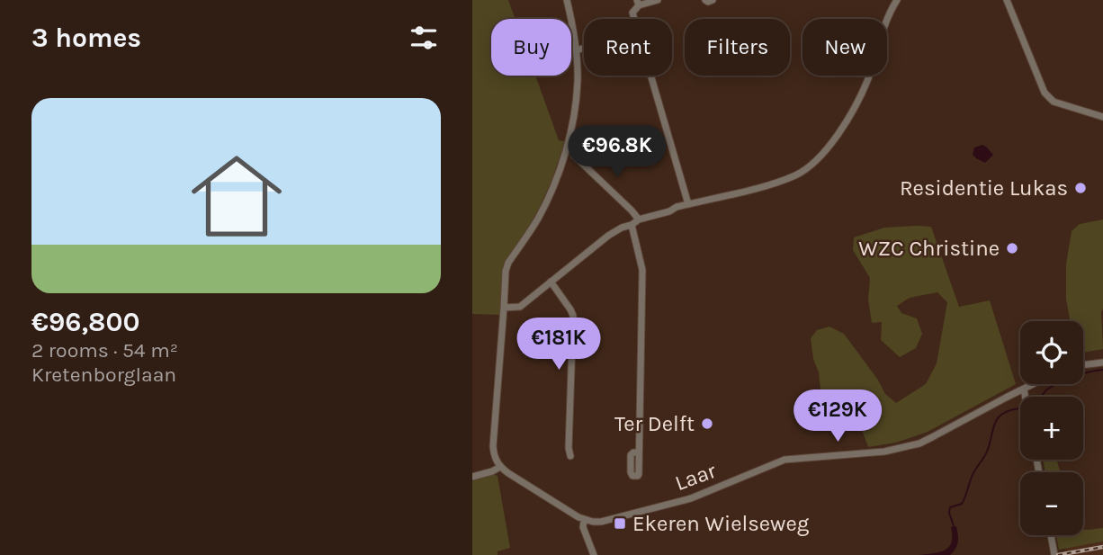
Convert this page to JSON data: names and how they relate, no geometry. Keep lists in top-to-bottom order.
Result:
{
  "streets": {
    "street": ["Laar"]
  },
  "places": {
    "other": ["Residentie Lukas", "WZC Christine", "Ter Delft"],
    "transit": ["Ekeren Wielseweg"]
  },
  "page": {
    "heading": "3 homes",
    "chip": [
      "Buy",
      "Rent",
      "Filters",
      "New"
    ],
    "list": [
      {
        "name": "€96,800",
        "note": "2 rooms · 54 m² · Kretenborglaan"
      }
    ],
    "price": ["€96.8K", "€181K", "€129K"],
    "map_buttons": ["+", "−"]
  }
}
